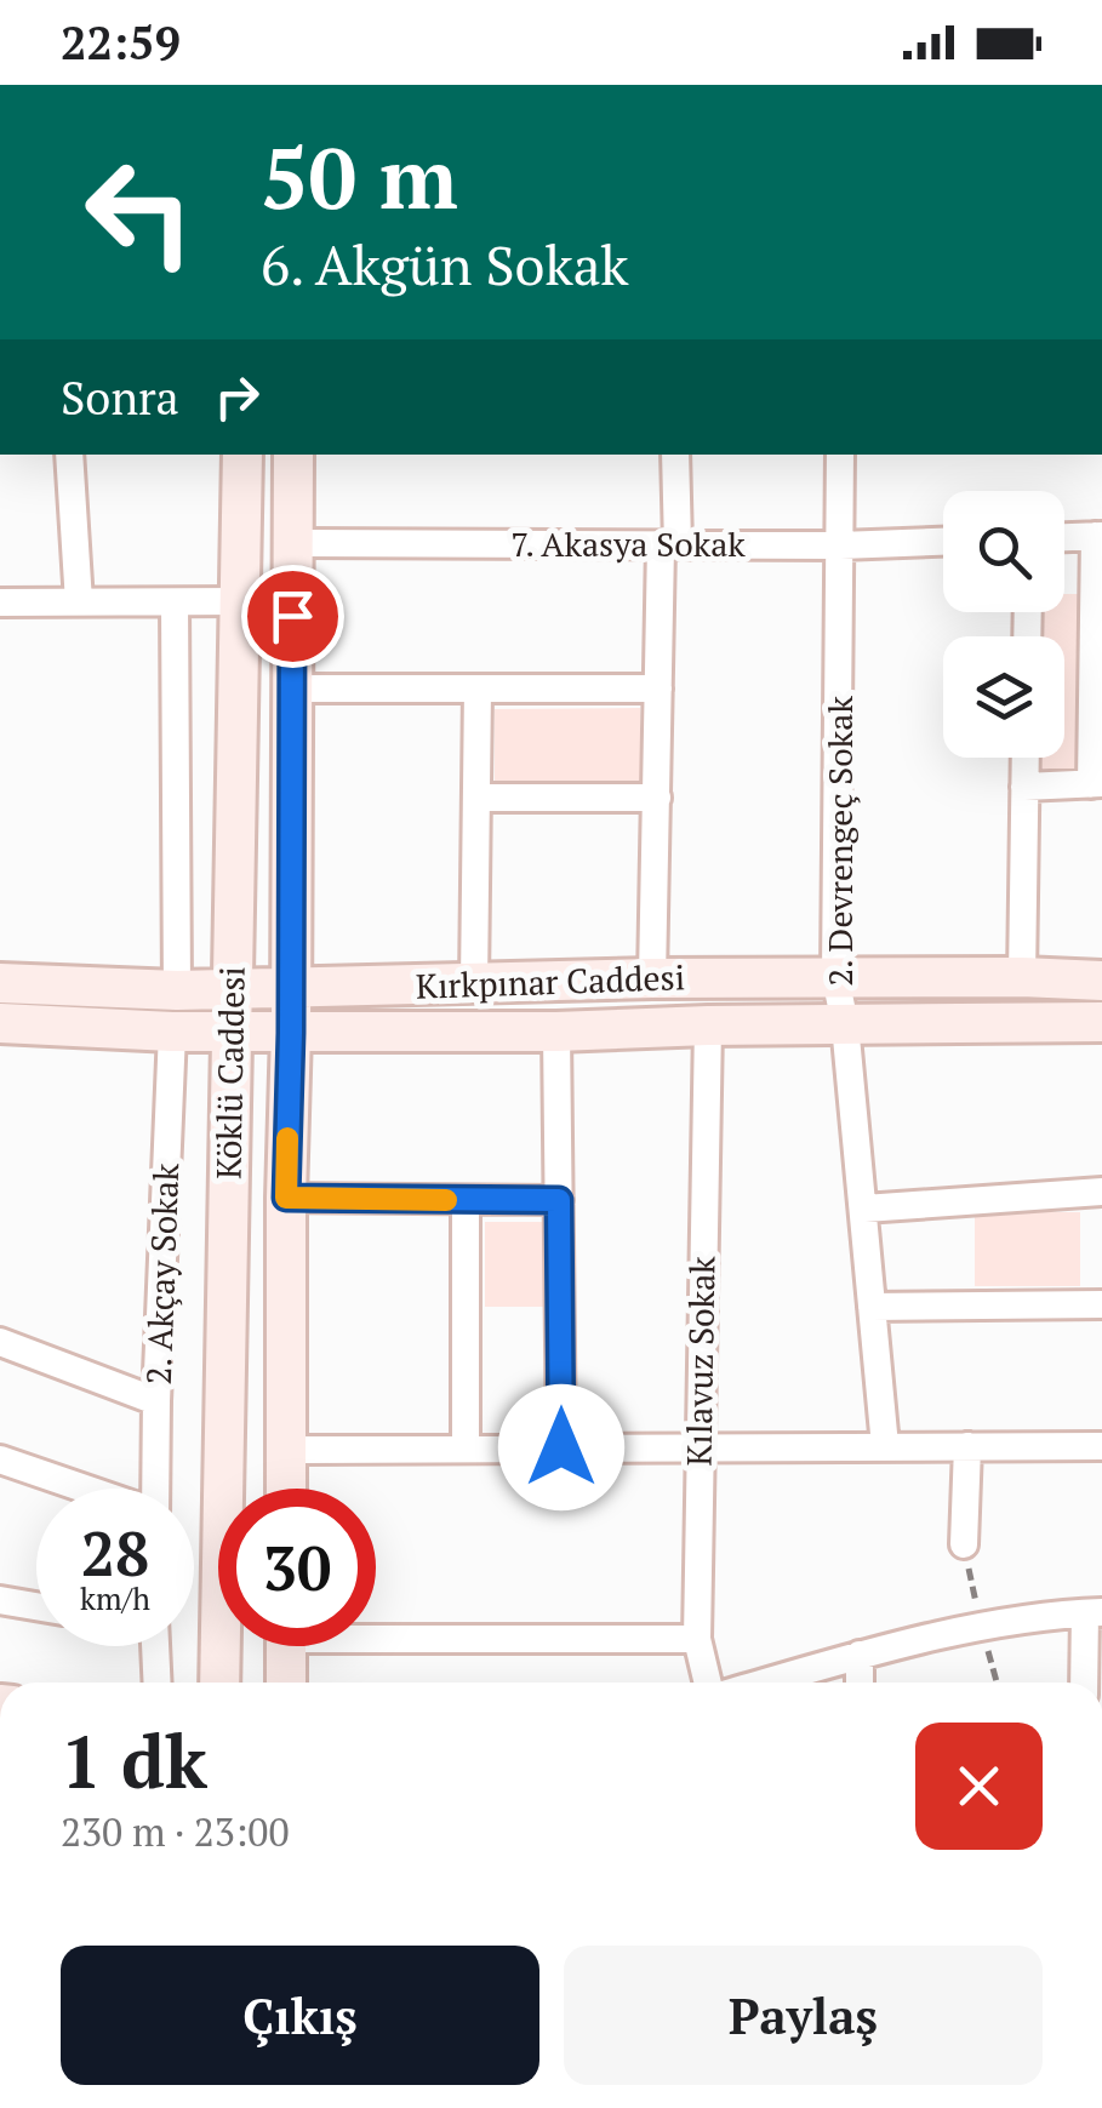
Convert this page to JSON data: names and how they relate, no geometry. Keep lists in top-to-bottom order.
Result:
{
  "streets": {
    "main road": ["Kırkpınar Caddesi", "Köklü Caddesi"],
    "street": [
      "7. Akasya Sokak",
      "2. Devrengeç Sokak",
      "2. Akçay Sokak",
      "Kılavuz Sokak"
    ]
  },
  "crossings": [
    ["7. Akasya Sokak", "2. Devrengeç Sokak"],
    ["7. Akasya Sokak", "Köklü Caddesi"],
    ["2. Devrengeç Sokak", "Kırkpınar Caddesi"],
    ["Kırkpınar Caddesi", "Köklü Caddesi"],
    ["Kırkpınar Caddesi", "2. Akçay Sokak"],
    ["Kırkpınar Caddesi", "Kılavuz Sokak"]
  ],
  "page": {
    "status": "22:59",
    "turn": ["50 m", "6. Akgün Sokak"],
    "then": "Sonra",
    "speed": "28 km/h",
    "limit": "30",
    "heading": ["1 dk", "230 m · 23:00"],
    "buttons": ["Çıkış", "Paylaş"]
  }
}
